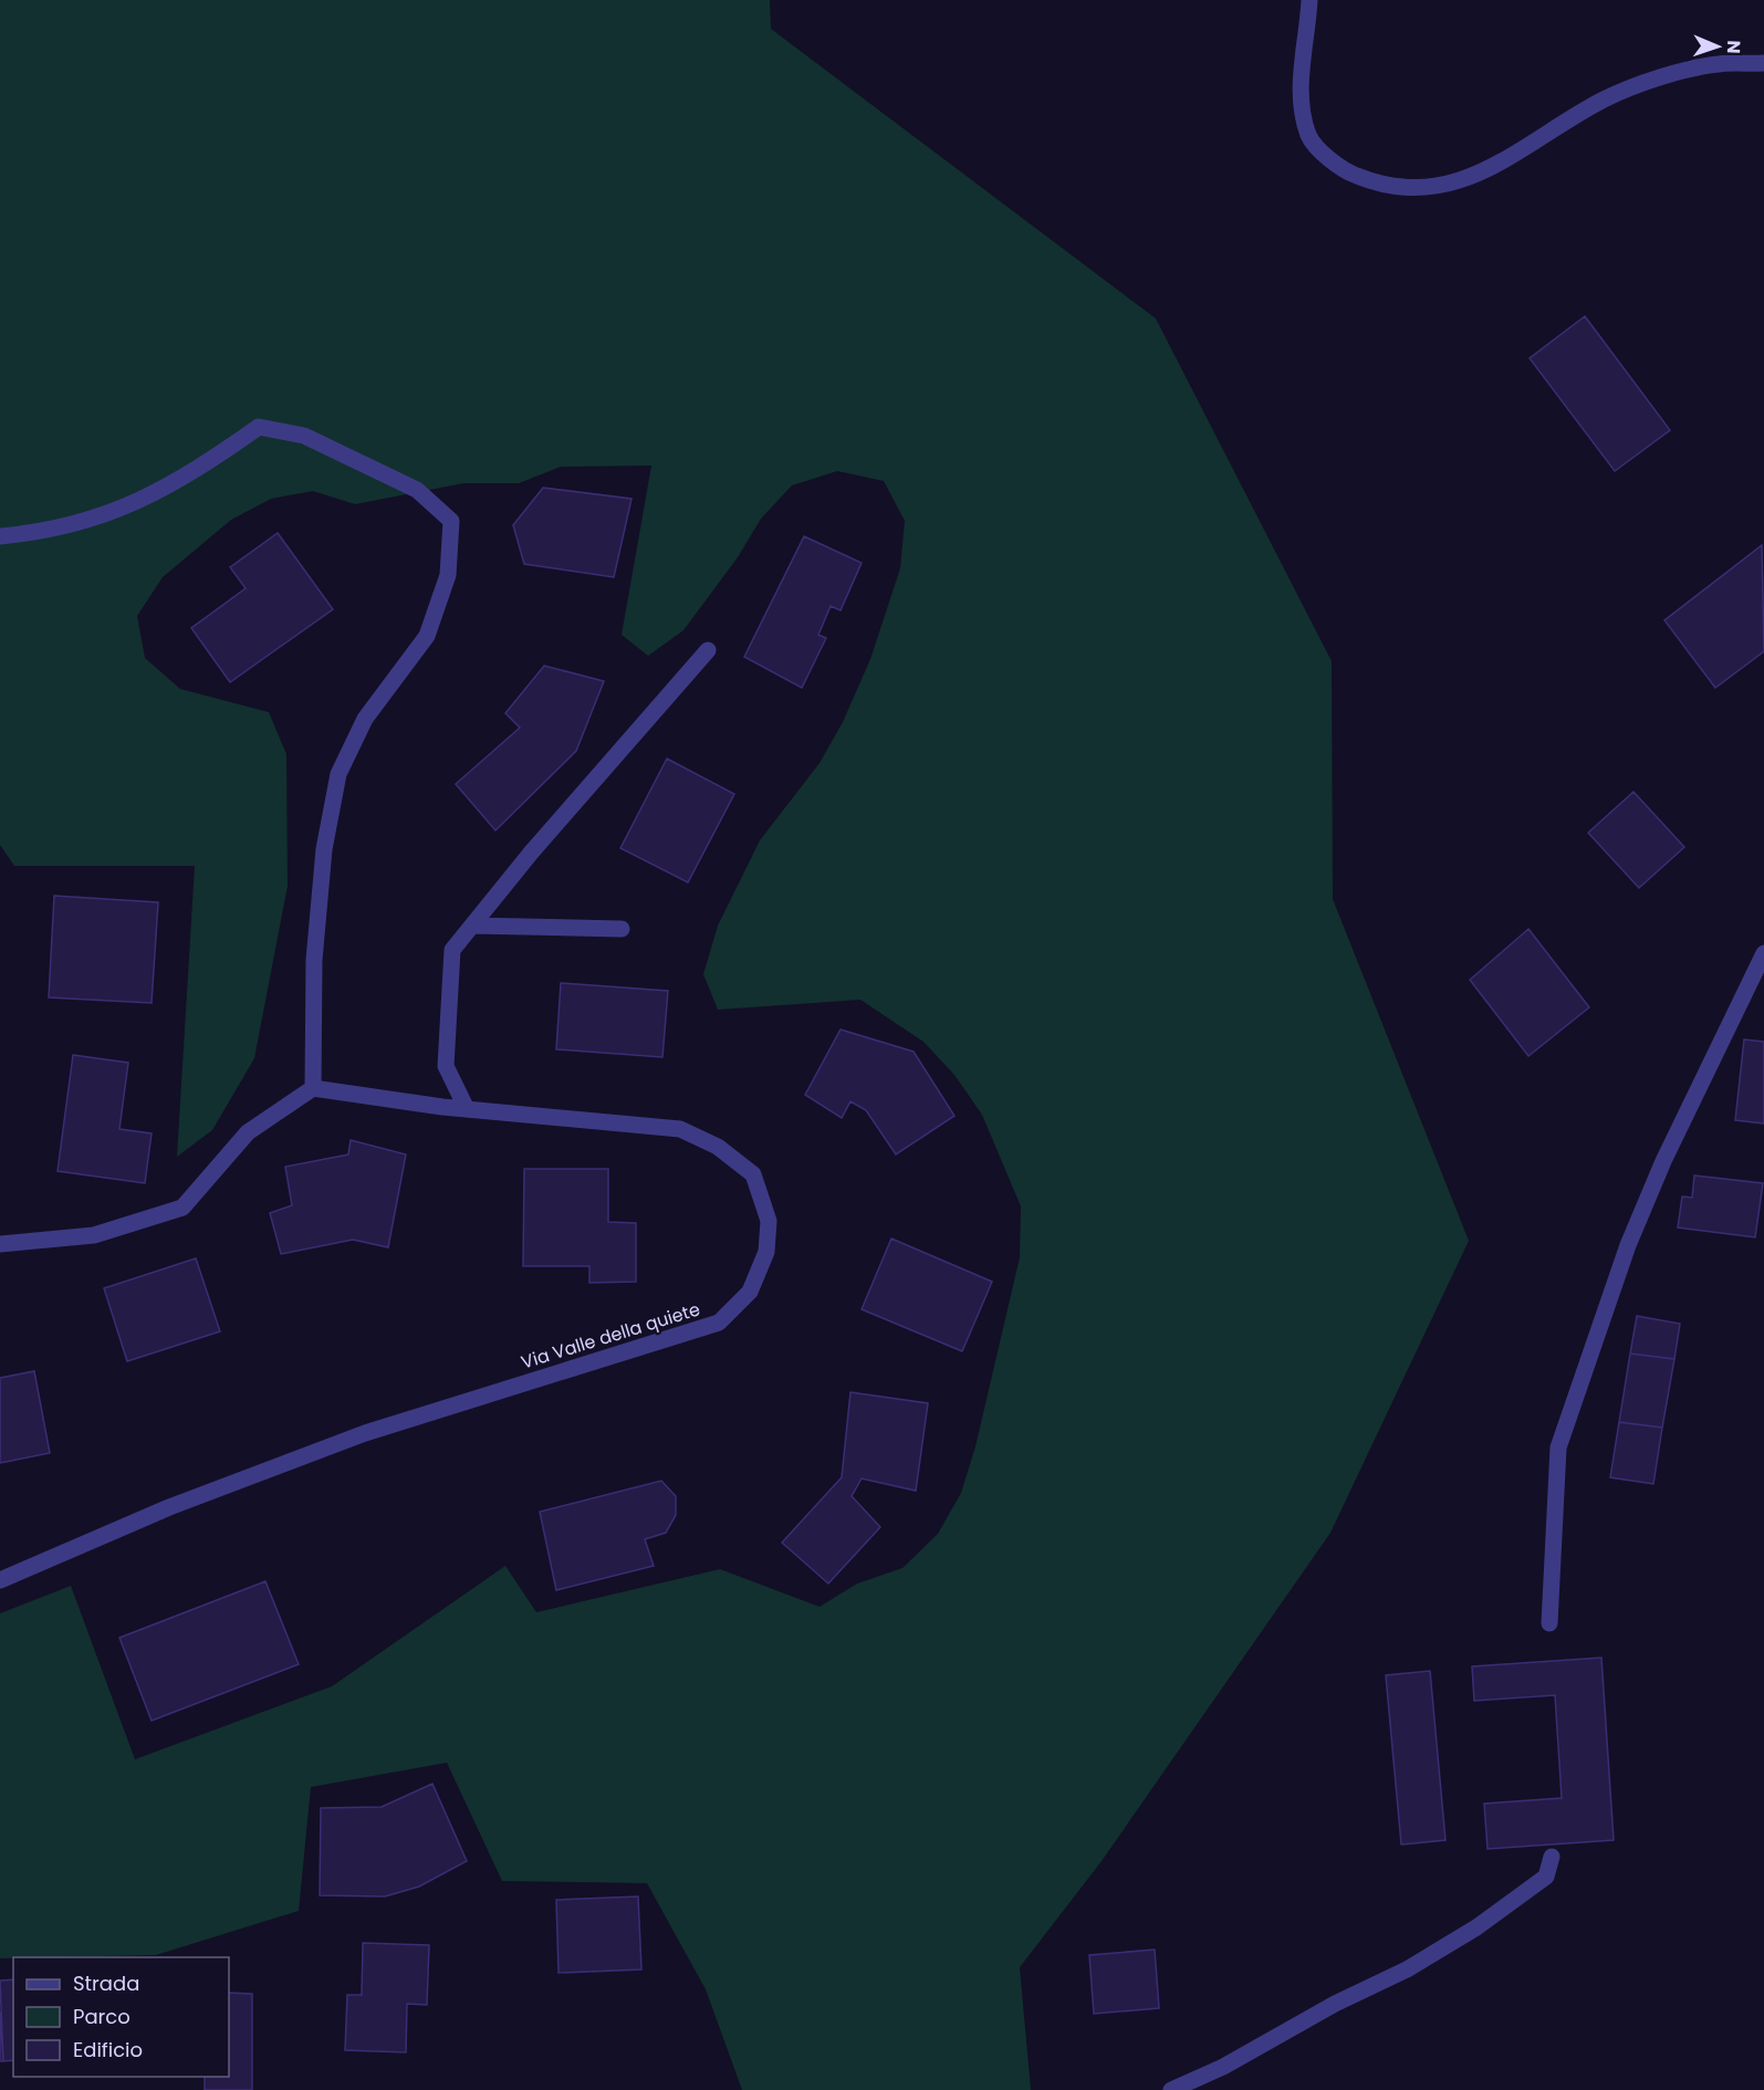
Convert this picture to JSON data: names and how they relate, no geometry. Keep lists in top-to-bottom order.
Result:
{
  "streets": {
    "street": ["Via Valle della quiete"]
  },
  "legend": ["Strada", "Parco", "Edificio"],
  "north": "right"
}
